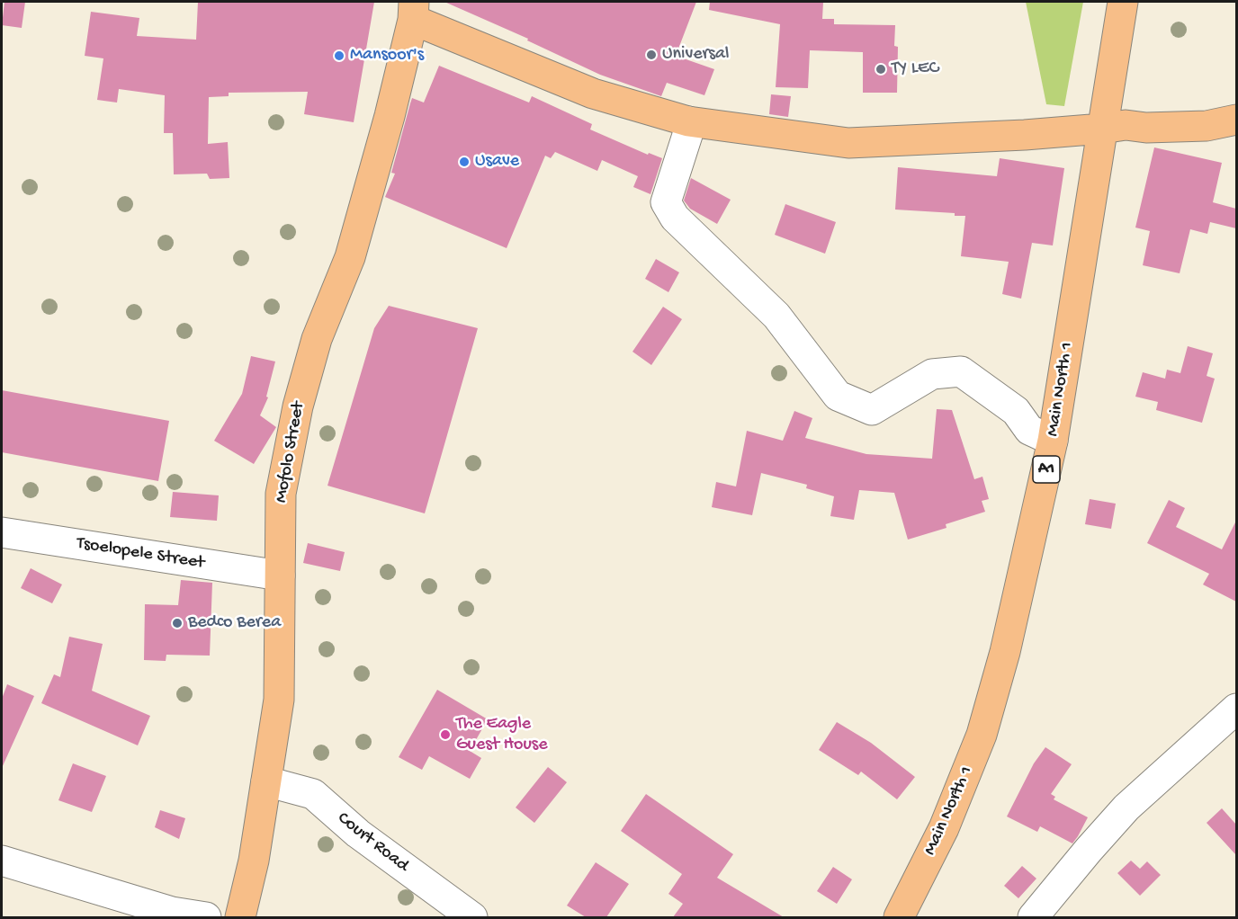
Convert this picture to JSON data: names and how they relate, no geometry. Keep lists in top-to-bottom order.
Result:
{
  "streets": {
    "main road": ["Main North 1", "Mofolo Street", "A1"],
    "street": ["Tsoelopele Street", "Court Road"]
  },
  "crossings": [
    ["Mofolo Street", "Tsoelopele Street"],
    ["Mofolo Street", "Court Road"]
  ],
  "places": [
    "Universal",
    "Mansoor's",
    "TY LEC",
    "Usave",
    "Bedco Berea",
    "The Eagle Guest House"
  ]
}
